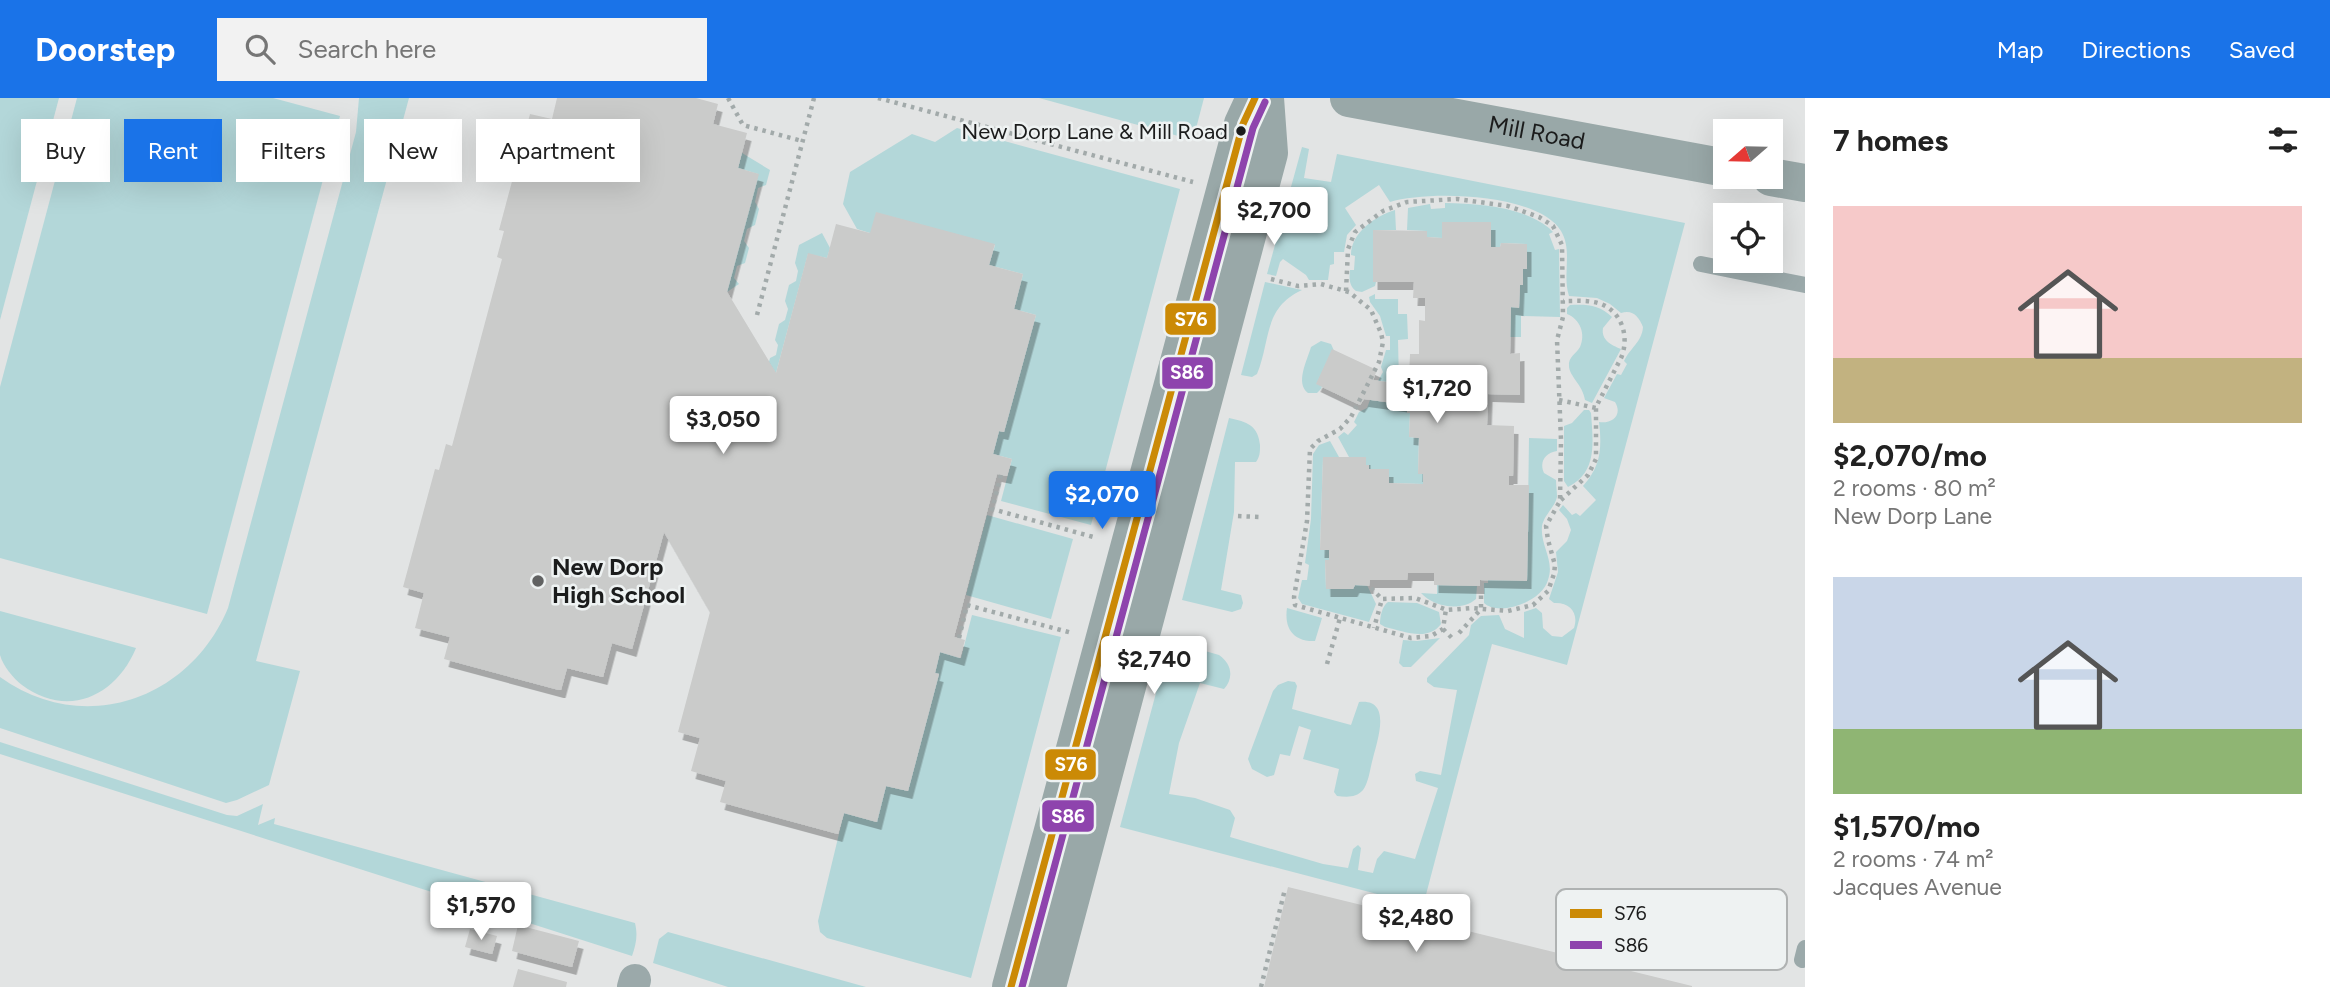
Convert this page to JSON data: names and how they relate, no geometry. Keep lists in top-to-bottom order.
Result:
{
  "streets": {
    "street": ["Mill Road"]
  },
  "places": ["New Dorp Lane & Mill Road", "New Dorp High School"],
  "lines": ["transit line S76", "transit line S86"],
  "legend": ["S76", "S86"],
  "north": "left",
  "page": {
    "header": "Doorstep",
    "search": "Search here",
    "nav": ["Map", "Directions", "Saved"],
    "heading": "7 homes",
    "chip": [
      "Buy",
      "Rent",
      "Filters",
      "New",
      "Apartment"
    ],
    "list": [
      {
        "name": "$2,070/mo",
        "note": "2 rooms · 80 m² · New Dorp Lane"
      },
      {
        "name": "$1,570/mo",
        "note": "2 rooms · 74 m² · Jacques Avenue"
      }
    ],
    "price": [
      "$2,700",
      "$1,720",
      "$3,050",
      "$2,070",
      "$2,740",
      "$1,570",
      "$2,480"
    ]
  }
}
